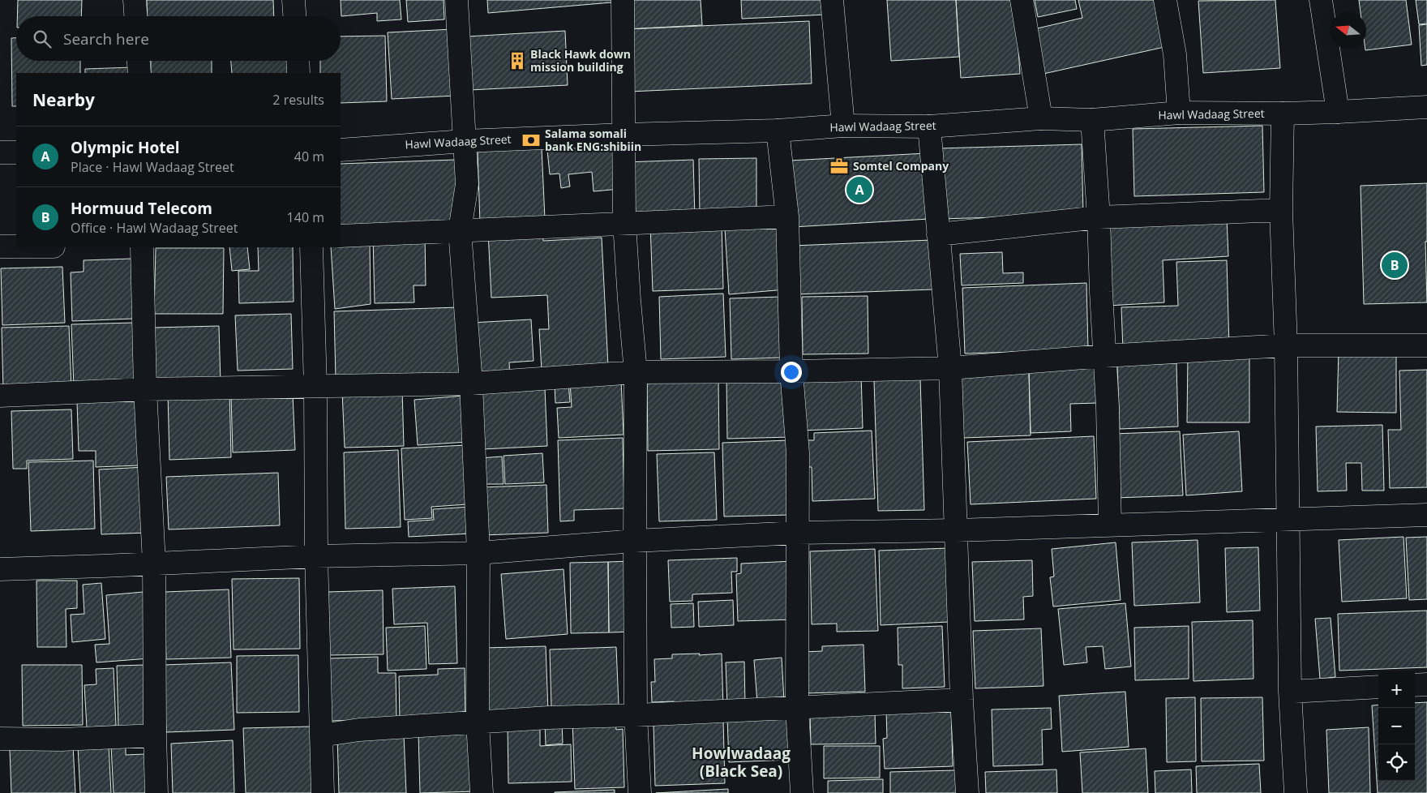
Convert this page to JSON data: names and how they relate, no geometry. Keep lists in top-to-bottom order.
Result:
{
  "streets": {
    "street": ["Hawl Wadaag Street"]
  },
  "districts": ["Howlwadaag (Black Sea)"],
  "places": {
    "building": ["Black Hawk down mission building"],
    "bank": ["Salama somali bank ENG:shibiin"],
    "office": ["Somtel Company"]
  },
  "north": "left",
  "page": {
    "search": "Search here",
    "heading": ["Nearby", "2 results"],
    "list": [
      {
        "mark": "A",
        "name": "Olympic Hotel",
        "note": "Place · Hawl Wadaag Street",
        "value": "40 m"
      },
      {
        "mark": "B",
        "name": "Hormuud Telecom",
        "note": "Office · Hawl Wadaag Street",
        "value": "140 m"
      }
    ],
    "pins": ["A", "B"],
    "map_buttons": ["+", "−"]
  }
}
